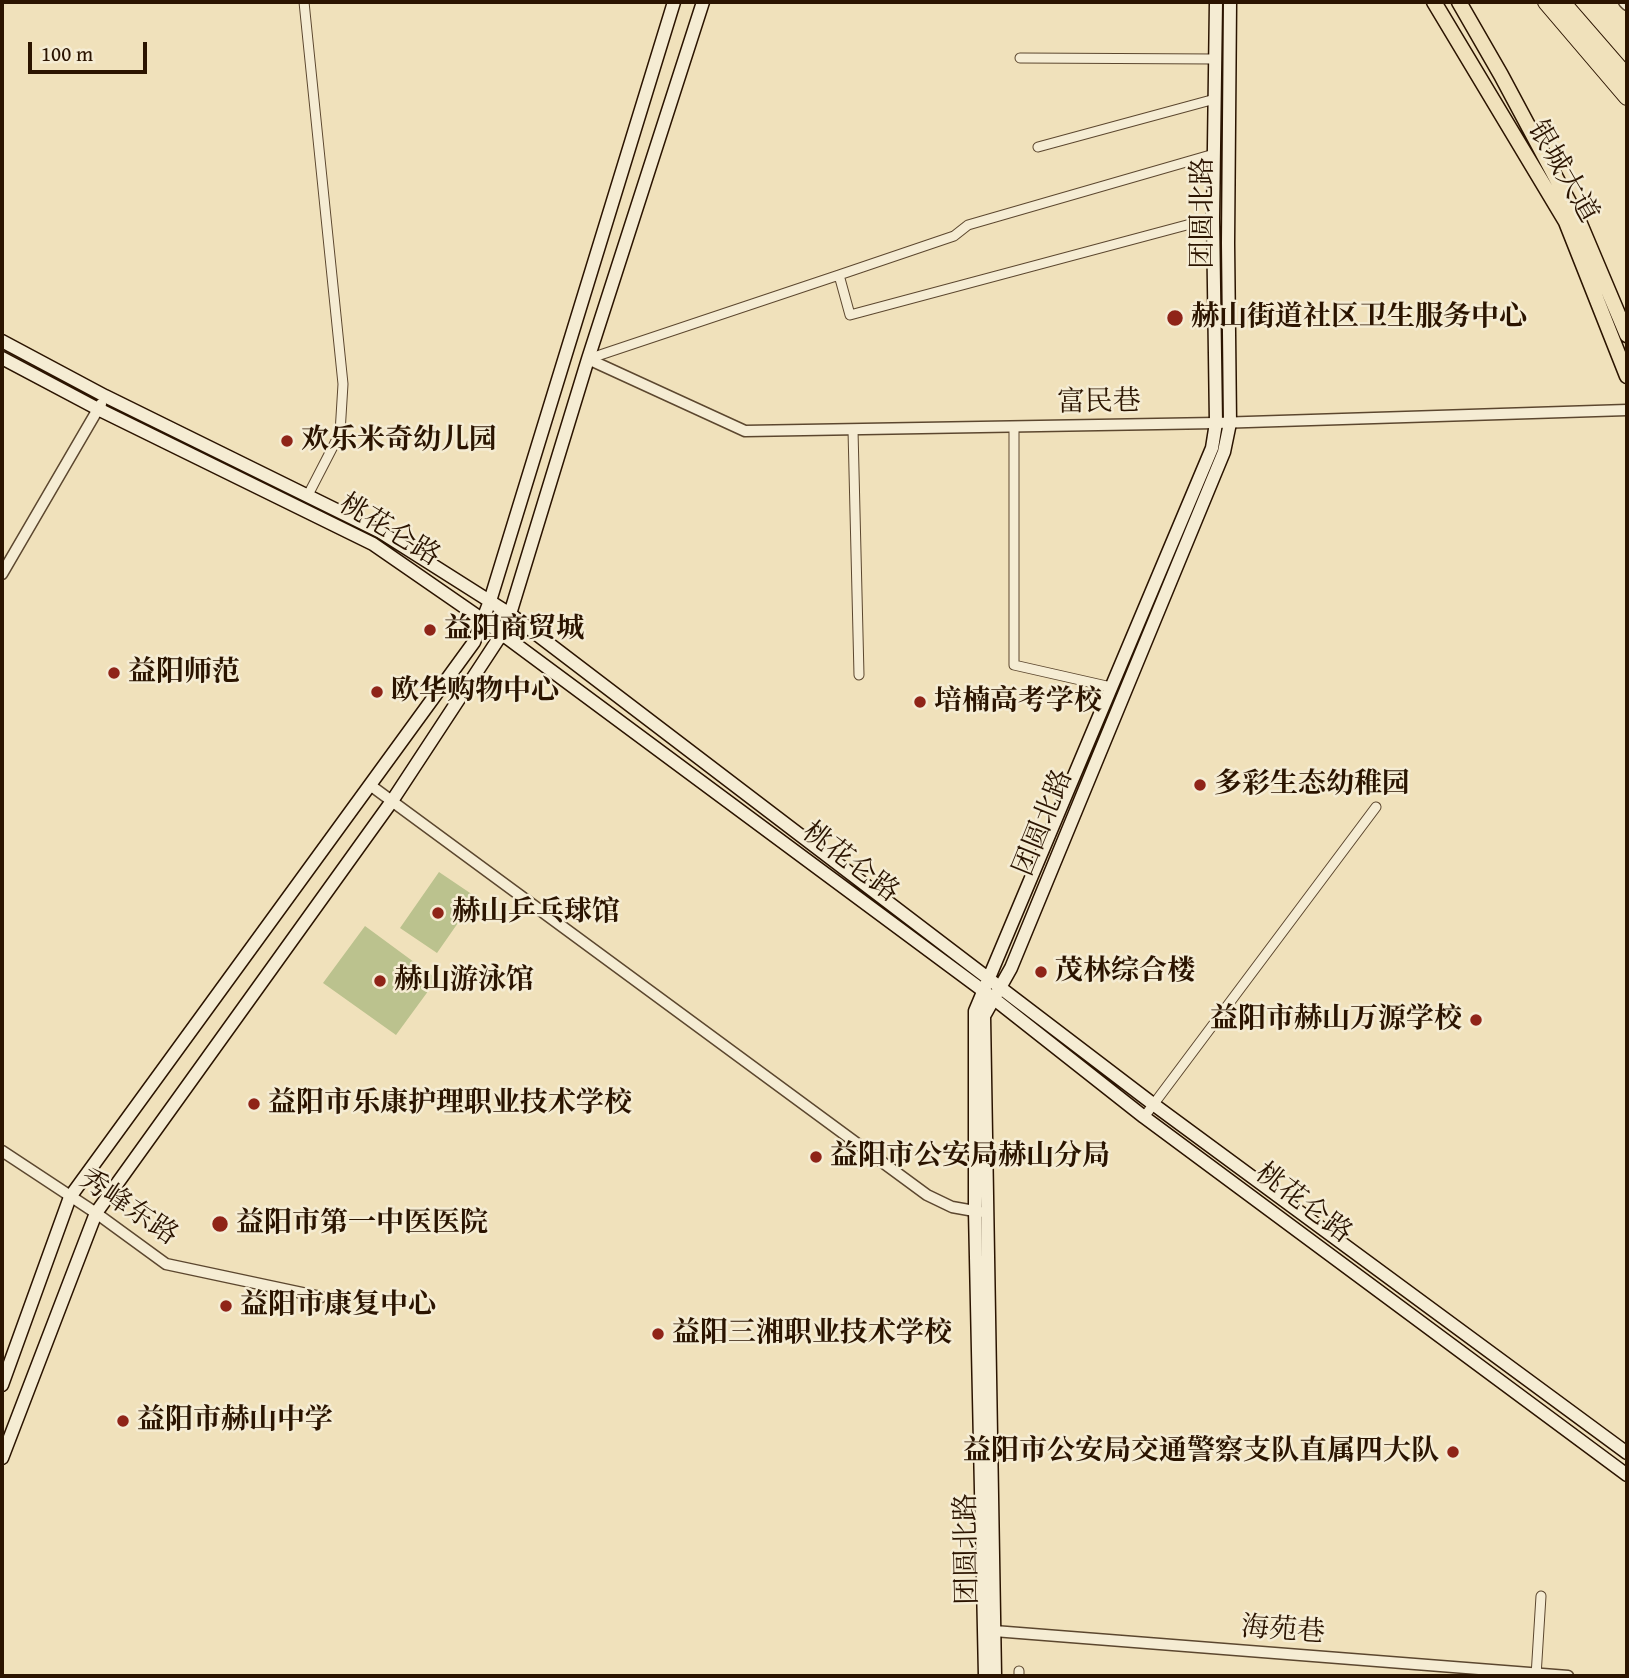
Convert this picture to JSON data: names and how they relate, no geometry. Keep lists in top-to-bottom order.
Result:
{
  "streets": {
    "main road": ["银城大道", "团圆北路", "桃花仑路"],
    "street": ["富民巷", "秀峰东路", "海苑巷"]
  },
  "crossings": [
    ["团圆北路", "富民巷"],
    ["团圆北路", "桃花仑路"],
    ["团圆北路", "海苑巷"]
  ],
  "places": [
    "赫山街道社区卫生服务中心",
    "欢乐米奇幼儿园",
    "益阳商贸城",
    "益阳师范",
    "欧华购物中心",
    "培楠高考学校",
    "多彩生态幼稚园",
    "赫山乒乓球馆",
    "茂林综合楼",
    "赫山游泳馆",
    "益阳市赫山万源学校",
    "益阳市乐康护理职业技术学校",
    "益阳市公安局赫山分局",
    "益阳市第一中医医院",
    "益阳市康复中心",
    "益阳三湘职业技术学校",
    "益阳市赫山中学",
    "益阳市公安局交通警察支队直属四大队"
  ],
  "scale_bar": "100 m"
}
